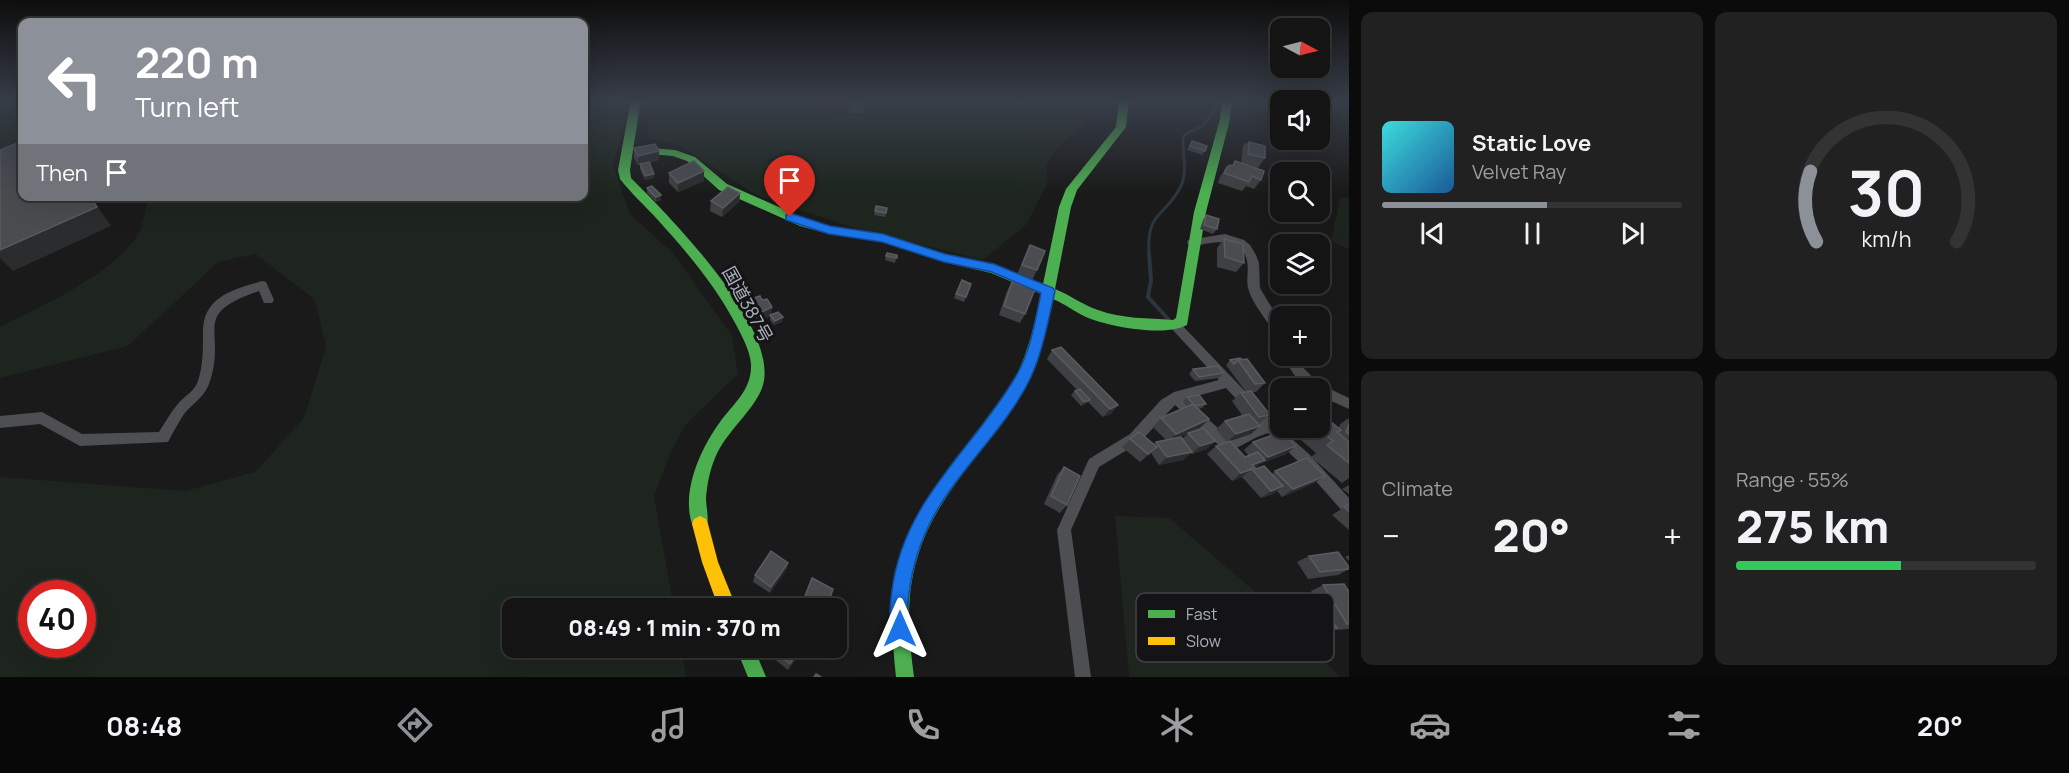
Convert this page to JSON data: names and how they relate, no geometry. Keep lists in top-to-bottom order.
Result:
{
  "streets": {
    "main road": ["国道387号"]
  },
  "legend": ["Fast", "Slow"],
  "north": "right",
  "page": {
    "map_buttons": ["+", "−"],
    "turn": ["220 m", "Turn left"],
    "song": ["Static Love", "Velvet Ray"],
    "then": "Then",
    "tile": [
      "Climate",
      ["Range · 55%", "275 km"]
    ],
    "heat": ["−", "20°", "+"],
    "limit": "40",
    "trip": "08:49 · 1 min · 370 m",
    "tabs": ["08:48", "20°"],
    "gauge": ["30", "km/h"]
  }
}
